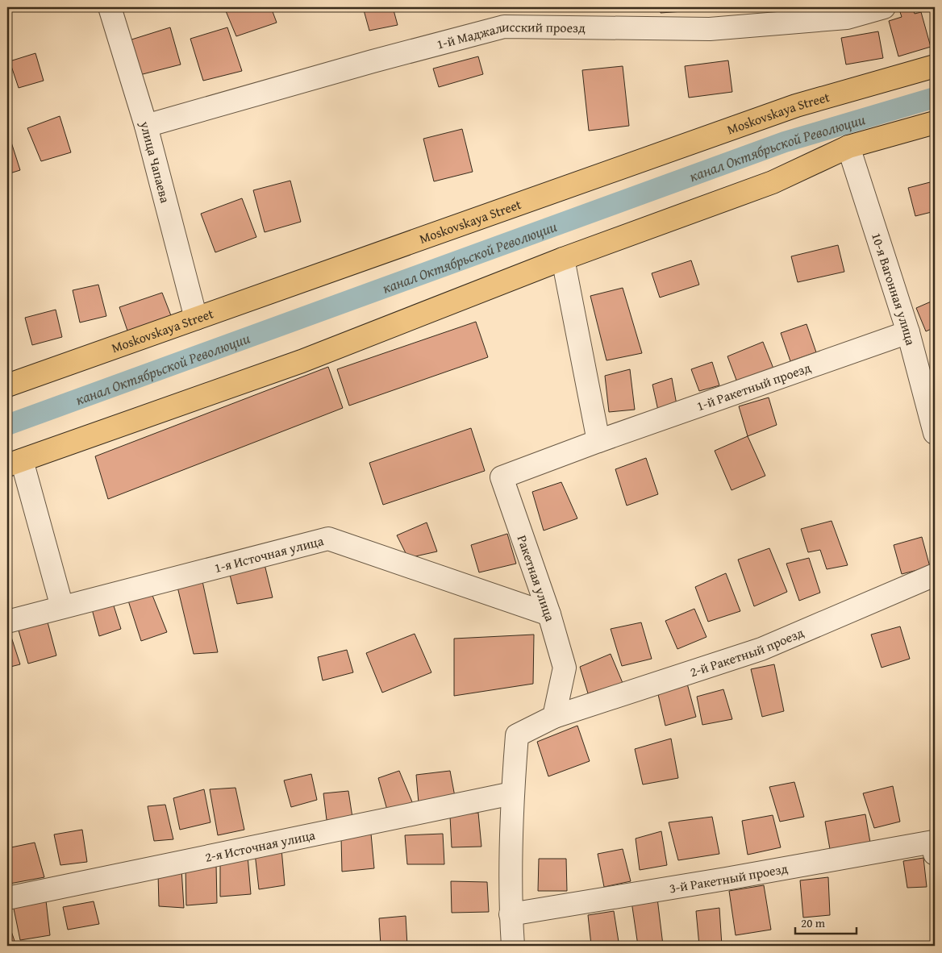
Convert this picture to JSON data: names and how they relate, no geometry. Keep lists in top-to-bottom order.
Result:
{
  "streets": {
    "main road": ["Moskovskaya Street"],
    "street": [
      "1-й Маджалисский проезд",
      "улица Чапаева",
      "10-я Вагонная улица",
      "1-й Ракетный проезд",
      "1-я Источная улица",
      "Ракетная улица",
      "2-й Ракетный проезд",
      "2-я Источная улица",
      "3-й Ракетный проезд"
    ]
  },
  "crossings": [
    ["1-й Маджалисский проезд", "улица Чапаева"],
    ["Moskovskaya Street", "улица Чапаева"],
    ["10-я Вагонная улица", "1-й Ракетный проезд"],
    ["1-й Ракетный проезд", "Ракетная улица"],
    ["1-я Источная улица", "Ракетная улица"],
    ["Ракетная улица", "2-й Ракетный проезд"]
  ],
  "water": ["канал Октябрьской Революции"],
  "scale_bar": "20 m"
}
